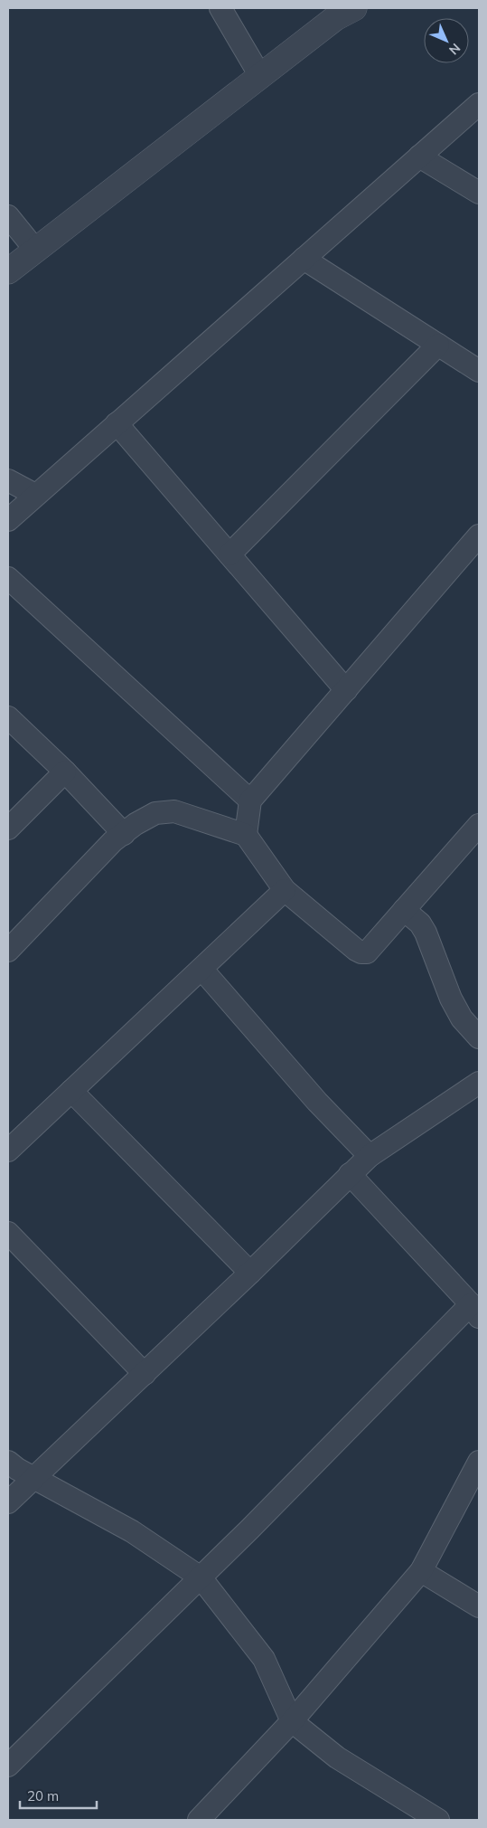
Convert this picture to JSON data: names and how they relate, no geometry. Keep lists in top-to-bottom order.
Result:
{
  "scale_bar": "20 m",
  "north": "bottom right"
}
